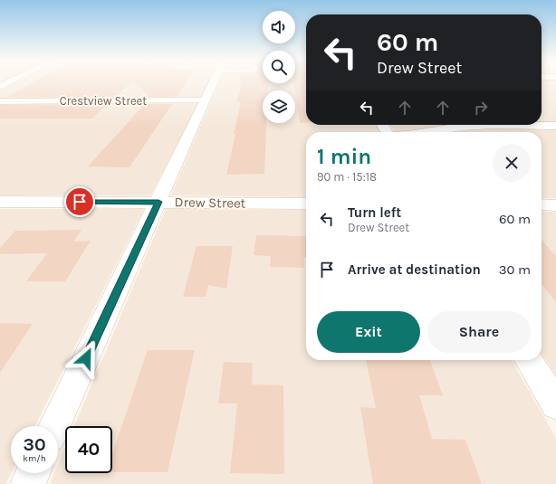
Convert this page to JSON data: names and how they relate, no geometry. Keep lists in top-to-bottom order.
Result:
{
  "streets": {
    "street": ["Crestview Street", "Drew Street"]
  },
  "page": {
    "turn": ["60 m", "Drew Street"],
    "heading": ["1 min", "90 m · 15:18"],
    "list": [
      {
        "name": "Turn left",
        "note": "Drew Street",
        "value": "60 m"
      },
      {
        "name": "Arrive at destination",
        "value": "30 m"
      }
    ],
    "buttons": ["Exit", "Share"],
    "speed": "30 km/h",
    "limit": "40"
  }
}
